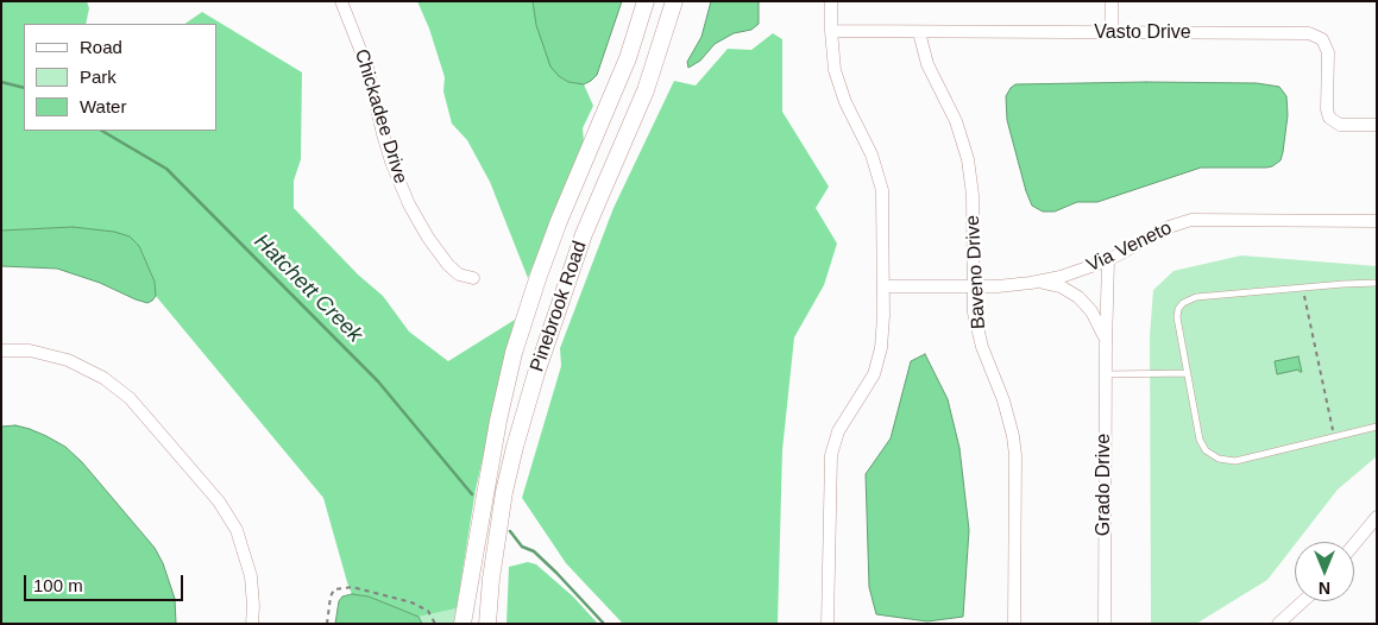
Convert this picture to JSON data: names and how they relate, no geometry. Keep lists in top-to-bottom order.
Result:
{
  "streets": {
    "street": [
      "Vasto Drive",
      "Chickadee Drive",
      "Via Veneto",
      "Baveno Drive",
      "Pinebrook Road",
      "Grado Drive"
    ]
  },
  "crossings": [
    ["Vasto Drive", "Baveno Drive"],
    ["Via Veneto", "Baveno Drive"],
    ["Via Veneto", "Grado Drive"]
  ],
  "water": ["Hatchett Creek"],
  "legend": ["Road", "Park", "Water"],
  "scale_bar": "100 m",
  "north": "bottom"
}
